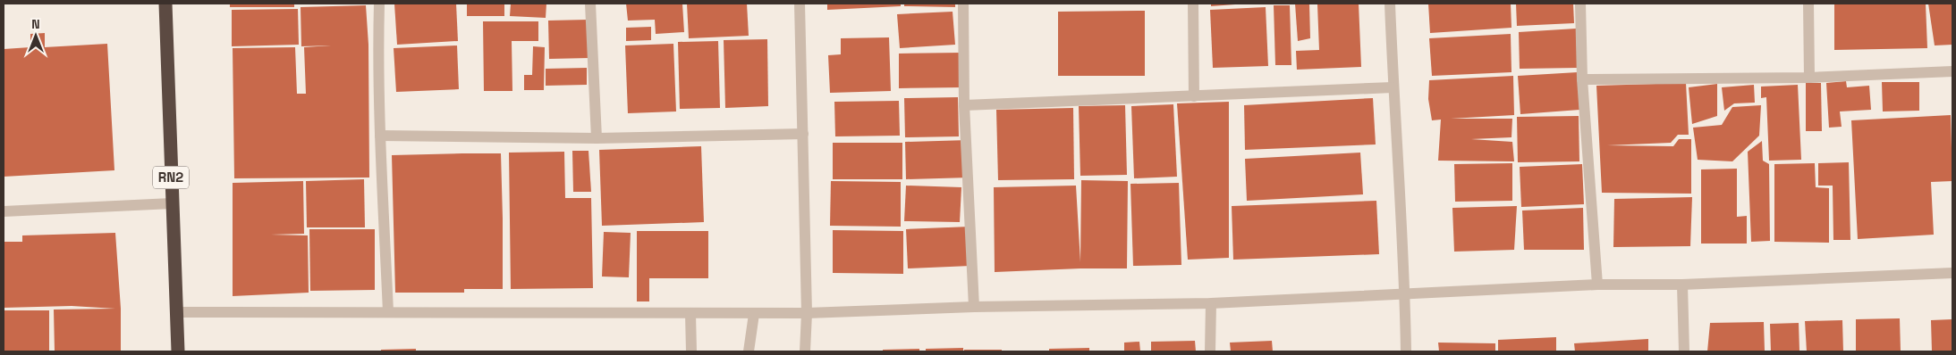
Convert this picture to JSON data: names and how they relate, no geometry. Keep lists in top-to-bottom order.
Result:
{
  "streets": {
    "highway": ["RN2"]
  },
  "north": "top"
}
